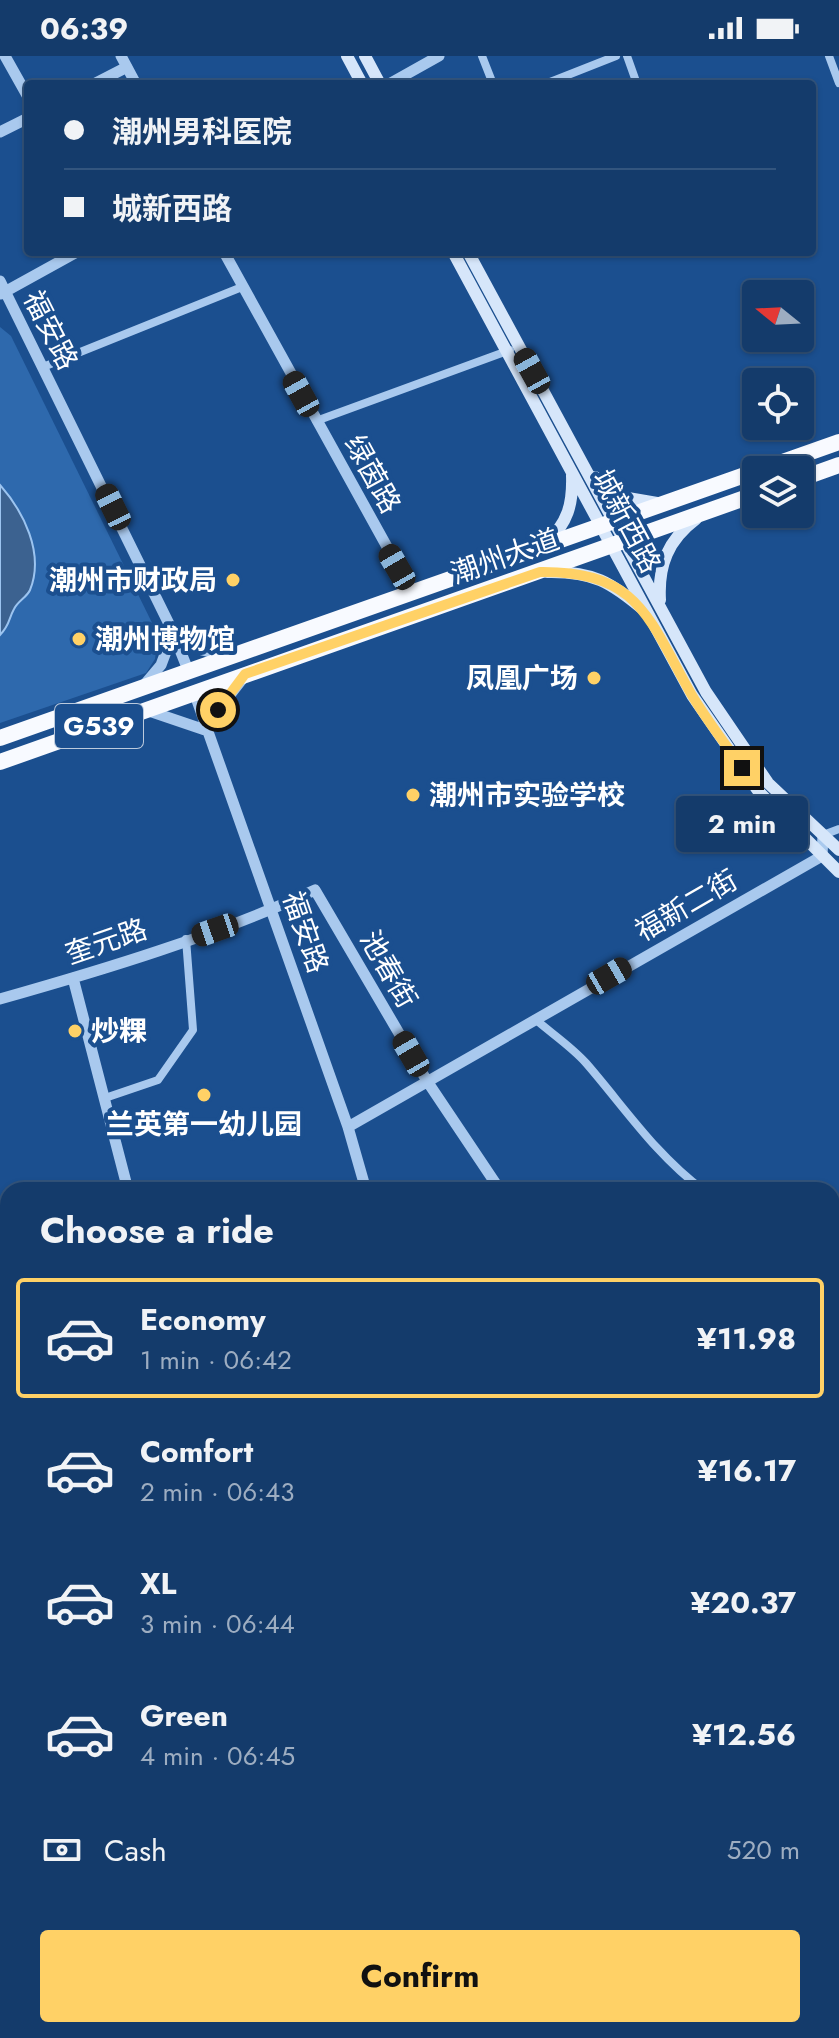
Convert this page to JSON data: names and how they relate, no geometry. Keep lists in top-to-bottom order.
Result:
{
  "streets": {
    "highway": ["潮州大道", "G539"],
    "main road": ["城新西路"],
    "street": [
      "福安路",
      "绿茵路",
      "福新二街",
      "奎元路",
      "池春街"
    ]
  },
  "crossings": [
    ["福安路", "潮州大道"],
    ["福安路", "福新二街"],
    ["福安路", "奎元路"],
    ["福安路", "池春街"],
    ["绿茵路", "潮州大道"],
    ["城新西路", "潮州大道"],
    ["城新西路", "福新二街"],
    ["福新二街", "池春街"],
    ["奎元路", "池春街"]
  ],
  "places": [
    "潮州市财政局",
    "潮州博物馆",
    "凤凰广场",
    "潮州市实验学校",
    "炒粿",
    "兰英第一幼儿园"
  ],
  "north": "left",
  "page": {
    "status": "06:39",
    "banner": ["潮州男科医院", "城新西路"],
    "bubble": "2 min",
    "heading": "Choose a ride",
    "list": [
      {
        "name": "Economy",
        "note": "1 min · 06:42",
        "value": "¥11.98"
      },
      {
        "name": "Comfort",
        "note": "2 min · 06:43",
        "value": "¥16.17"
      },
      {
        "name": "XL",
        "note": "3 min · 06:44",
        "value": "¥20.37"
      },
      {
        "name": "Green",
        "note": "4 min · 06:45",
        "value": "¥12.56"
      }
    ],
    "pay": ["Cash", "520 m"],
    "buttons": "Confirm"
  }
}
